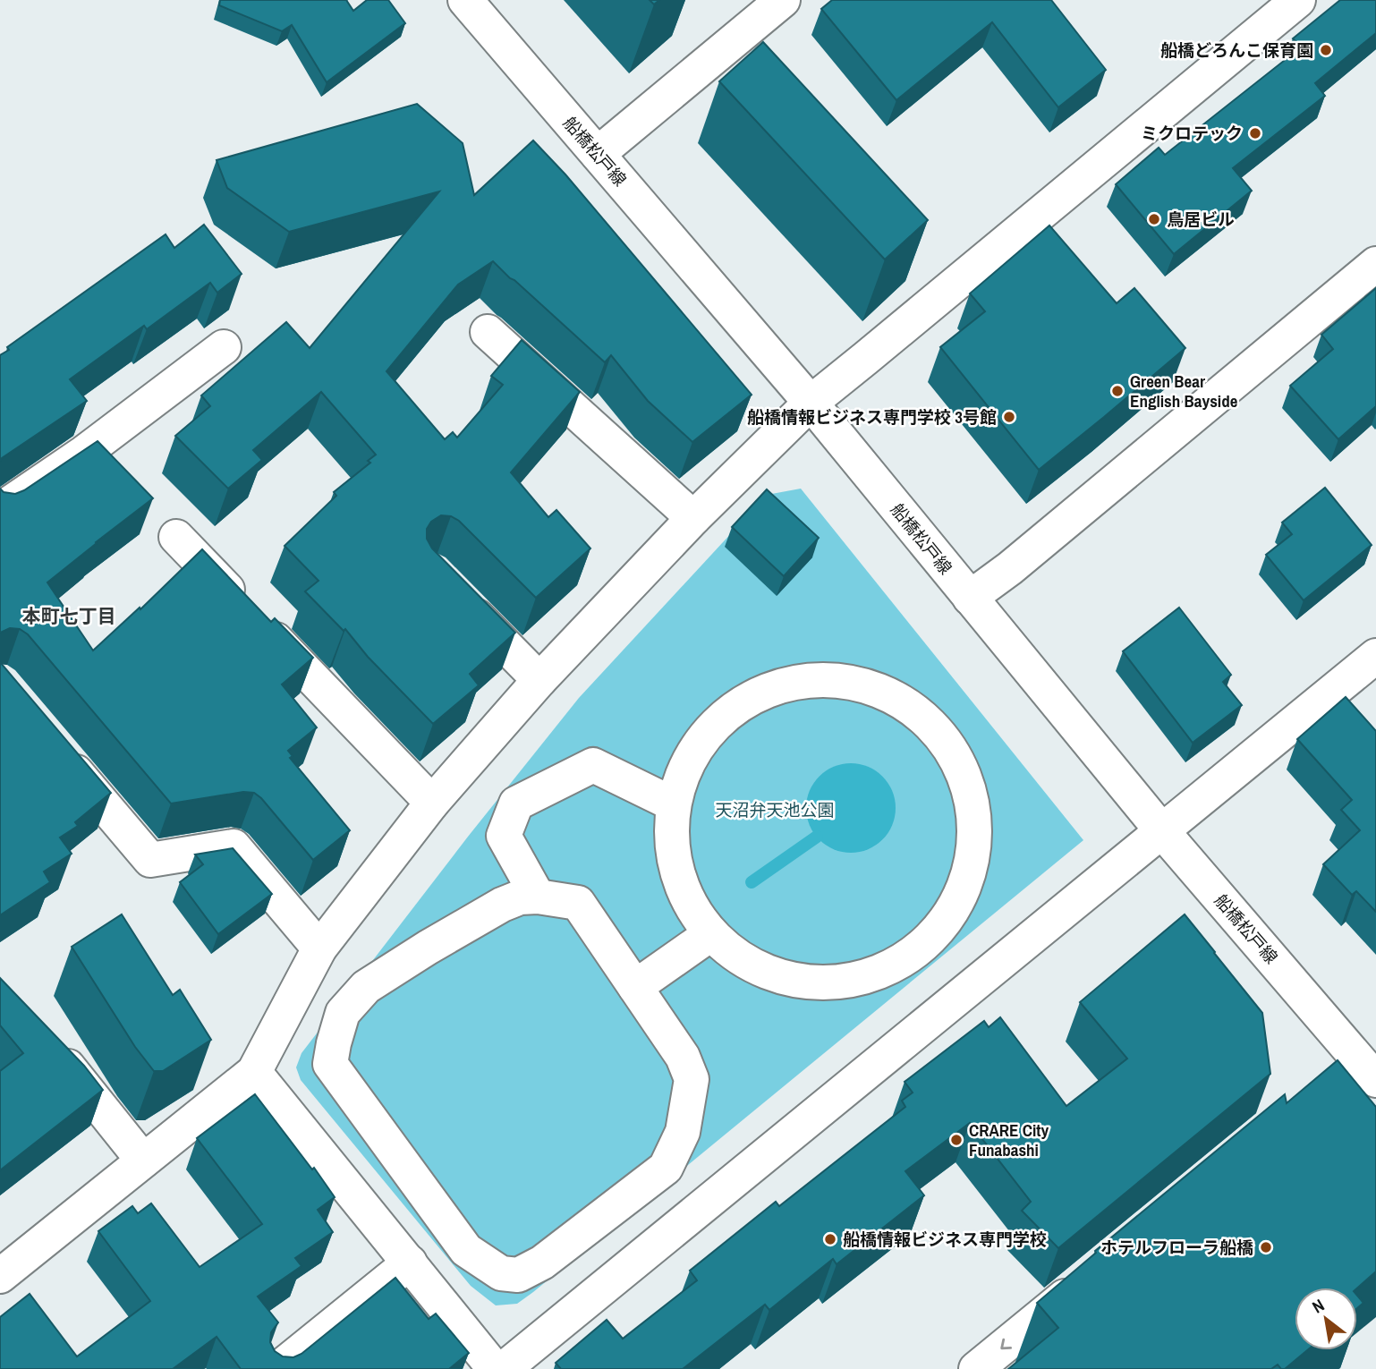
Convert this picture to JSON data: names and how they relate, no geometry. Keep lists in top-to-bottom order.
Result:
{
  "streets": {
    "street": ["船橋松戸線"]
  },
  "districts": ["本町七丁目"],
  "parks": ["天沼弁天池公園"],
  "places": [
    "船橋どろんこ保育園",
    "ミクロテック",
    "鳥居ビル",
    "Green Bear English Bayside",
    "船橋情報ビジネス専門学校 3号館",
    "CRARE City Funabashi",
    "船橋情報ビジネス専門学校",
    "ホテルフローラ船橋"
  ],
  "north": "top left"
}
